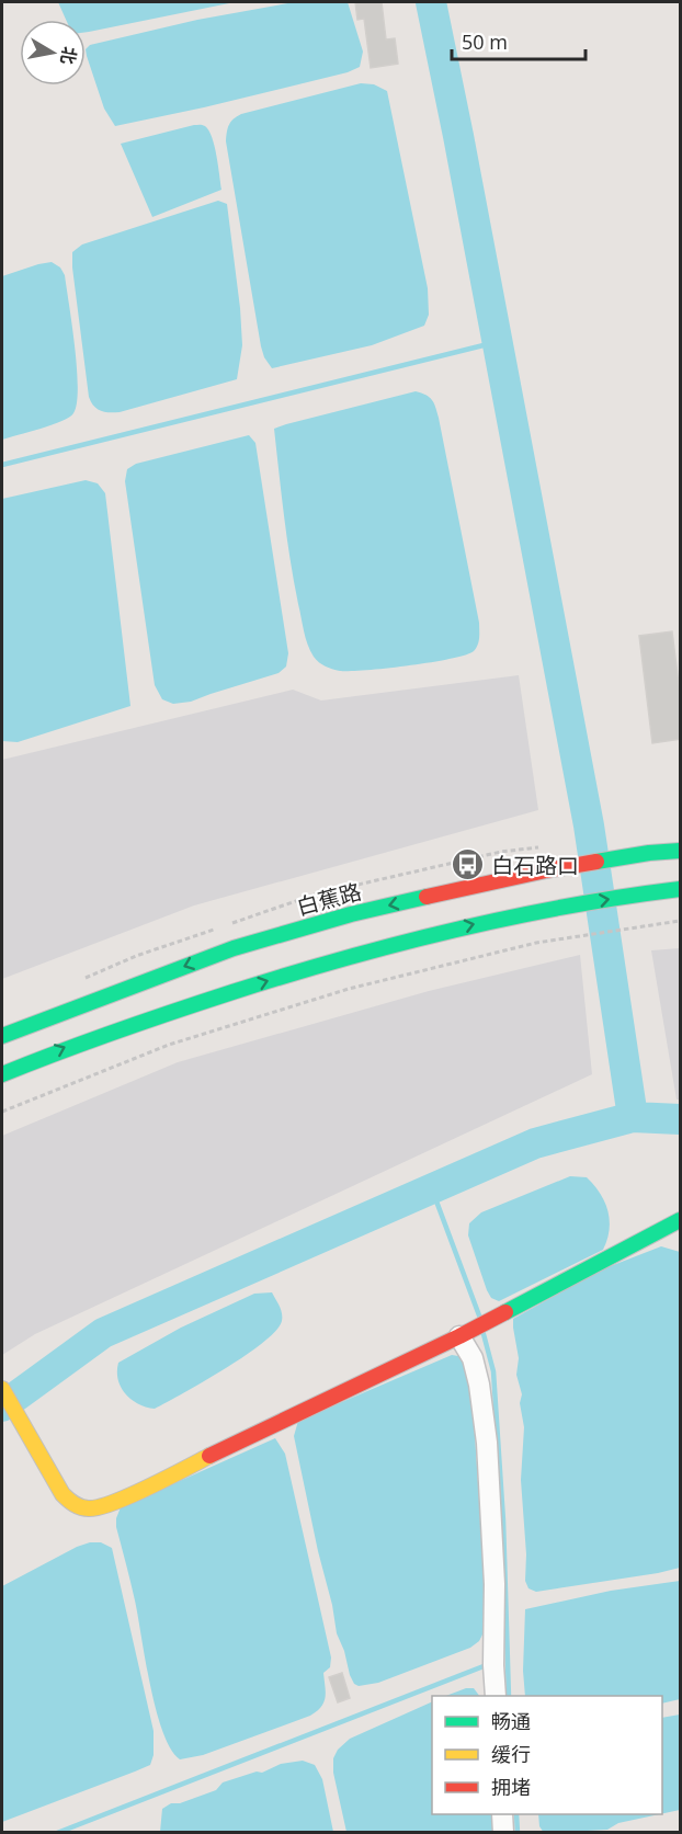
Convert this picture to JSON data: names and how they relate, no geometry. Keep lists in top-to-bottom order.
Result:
{
  "streets": {
    "main road": ["白蕉路"]
  },
  "places": {
    "bus stop": ["白石路口"]
  },
  "legend": ["畅通", "缓行", "拥堵"],
  "scale_bar": "50 m",
  "north": "right"
}
